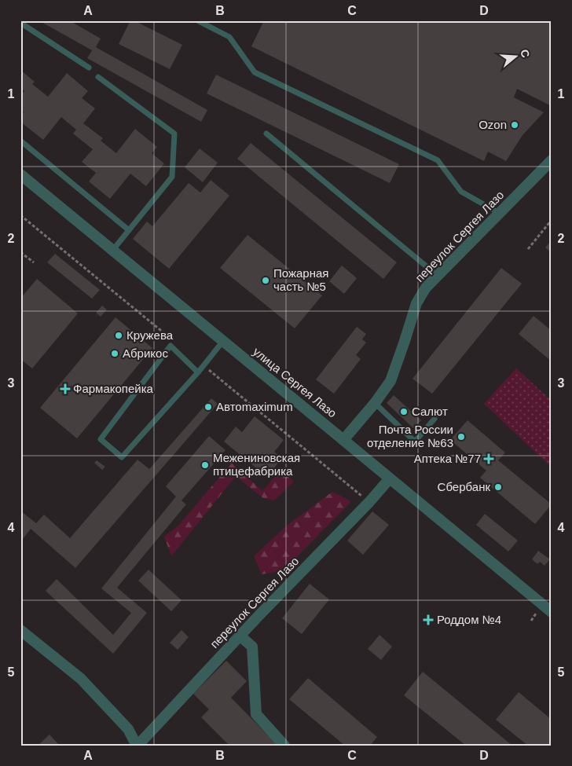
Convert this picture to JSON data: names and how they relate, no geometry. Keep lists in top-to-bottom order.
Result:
{
  "streets": {
    "street": ["переулок Сергея Лазо", "улица Сергея Лазо"]
  },
  "crossings": [
    ["переулок Сергея Лазо", "улица Сергея Лазо"]
  ],
  "places": {
    "other": [
      "Ozon",
      "Пожарная часть №5",
      "Кружева",
      "Абрикос",
      "Автоmaximum",
      "Салют",
      "Почта России отделение №63",
      "Межениновская птицефабрика",
      "Сбербанк"
    ],
    "health": ["Фармакопейка", "Аптека №77", "Роддом №4"]
  },
  "north": "right",
  "grid": {
    "columns": [
      "A",
      "B",
      "C",
      "D"
    ],
    "rows": [
      "1",
      "2",
      "3",
      "4",
      "5"
    ]
  }
}
